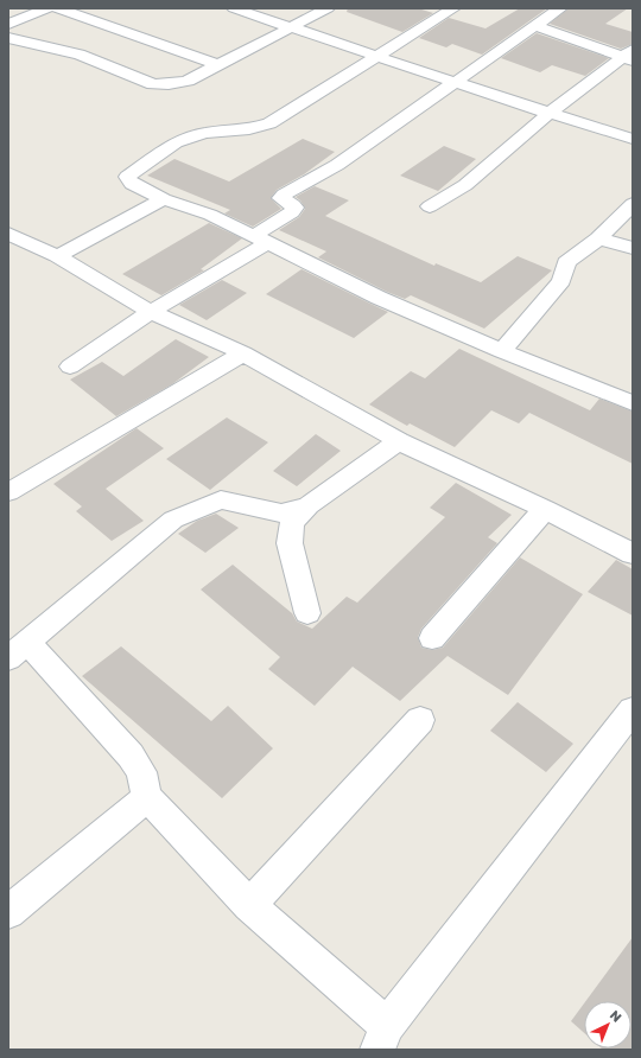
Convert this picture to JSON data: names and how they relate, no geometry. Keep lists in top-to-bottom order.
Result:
{
  "north": "top right"
}
